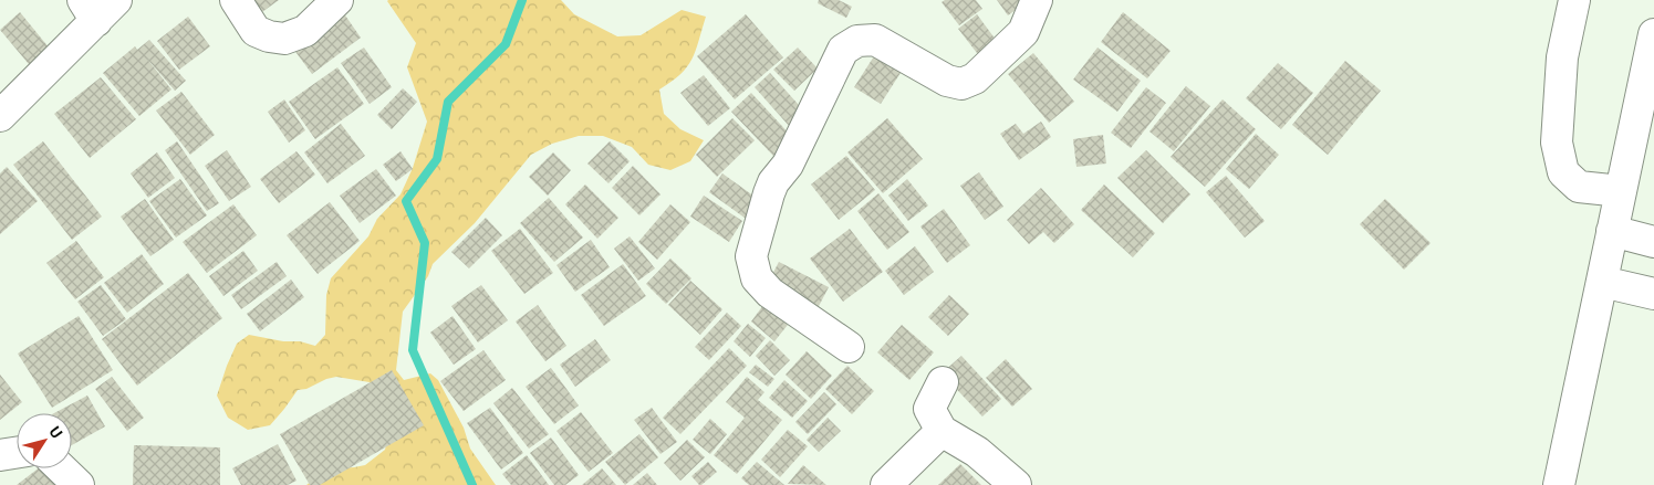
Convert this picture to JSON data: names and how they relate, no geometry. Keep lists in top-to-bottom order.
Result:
{
  "north": "top right"
}
